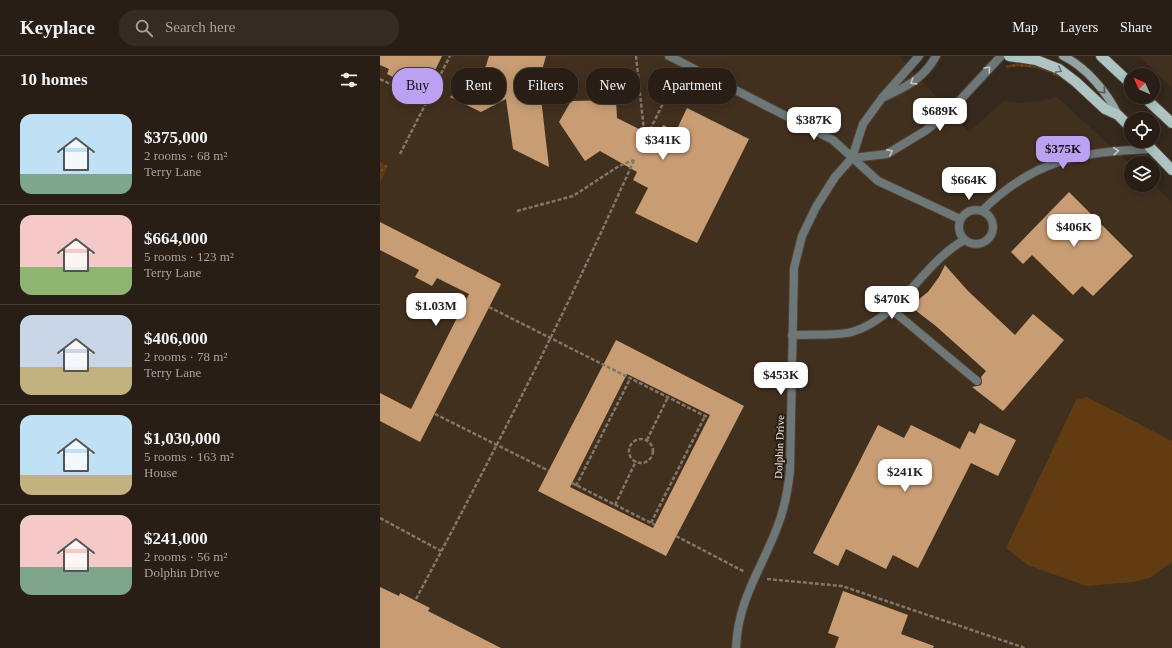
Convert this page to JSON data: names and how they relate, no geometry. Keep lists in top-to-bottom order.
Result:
{
  "streets": {
    "street": ["Dolphin Drive"]
  },
  "north": "top left",
  "page": {
    "header": "Keyplace",
    "search": "Search here",
    "nav": ["Map", "Layers", "Share"],
    "heading": "10 homes",
    "chip": [
      "Buy",
      "Rent",
      "Filters",
      "New",
      "Apartment"
    ],
    "price": [
      "$689K",
      "$387K",
      "$341K",
      "$375K",
      "$664K",
      "$406K",
      "$470K",
      "$1.03M",
      "$453K",
      "$241K"
    ],
    "list": [
      {
        "name": "$375,000",
        "note": "2 rooms · 68 m² · Terry Lane"
      },
      {
        "name": "$664,000",
        "note": "5 rooms · 123 m² · Terry Lane"
      },
      {
        "name": "$406,000",
        "note": "2 rooms · 78 m² · Terry Lane"
      },
      {
        "name": "$1,030,000",
        "note": "5 rooms · 163 m² · House"
      },
      {
        "name": "$241,000",
        "note": "2 rooms · 56 m² · Dolphin Drive"
      }
    ]
  }
}
